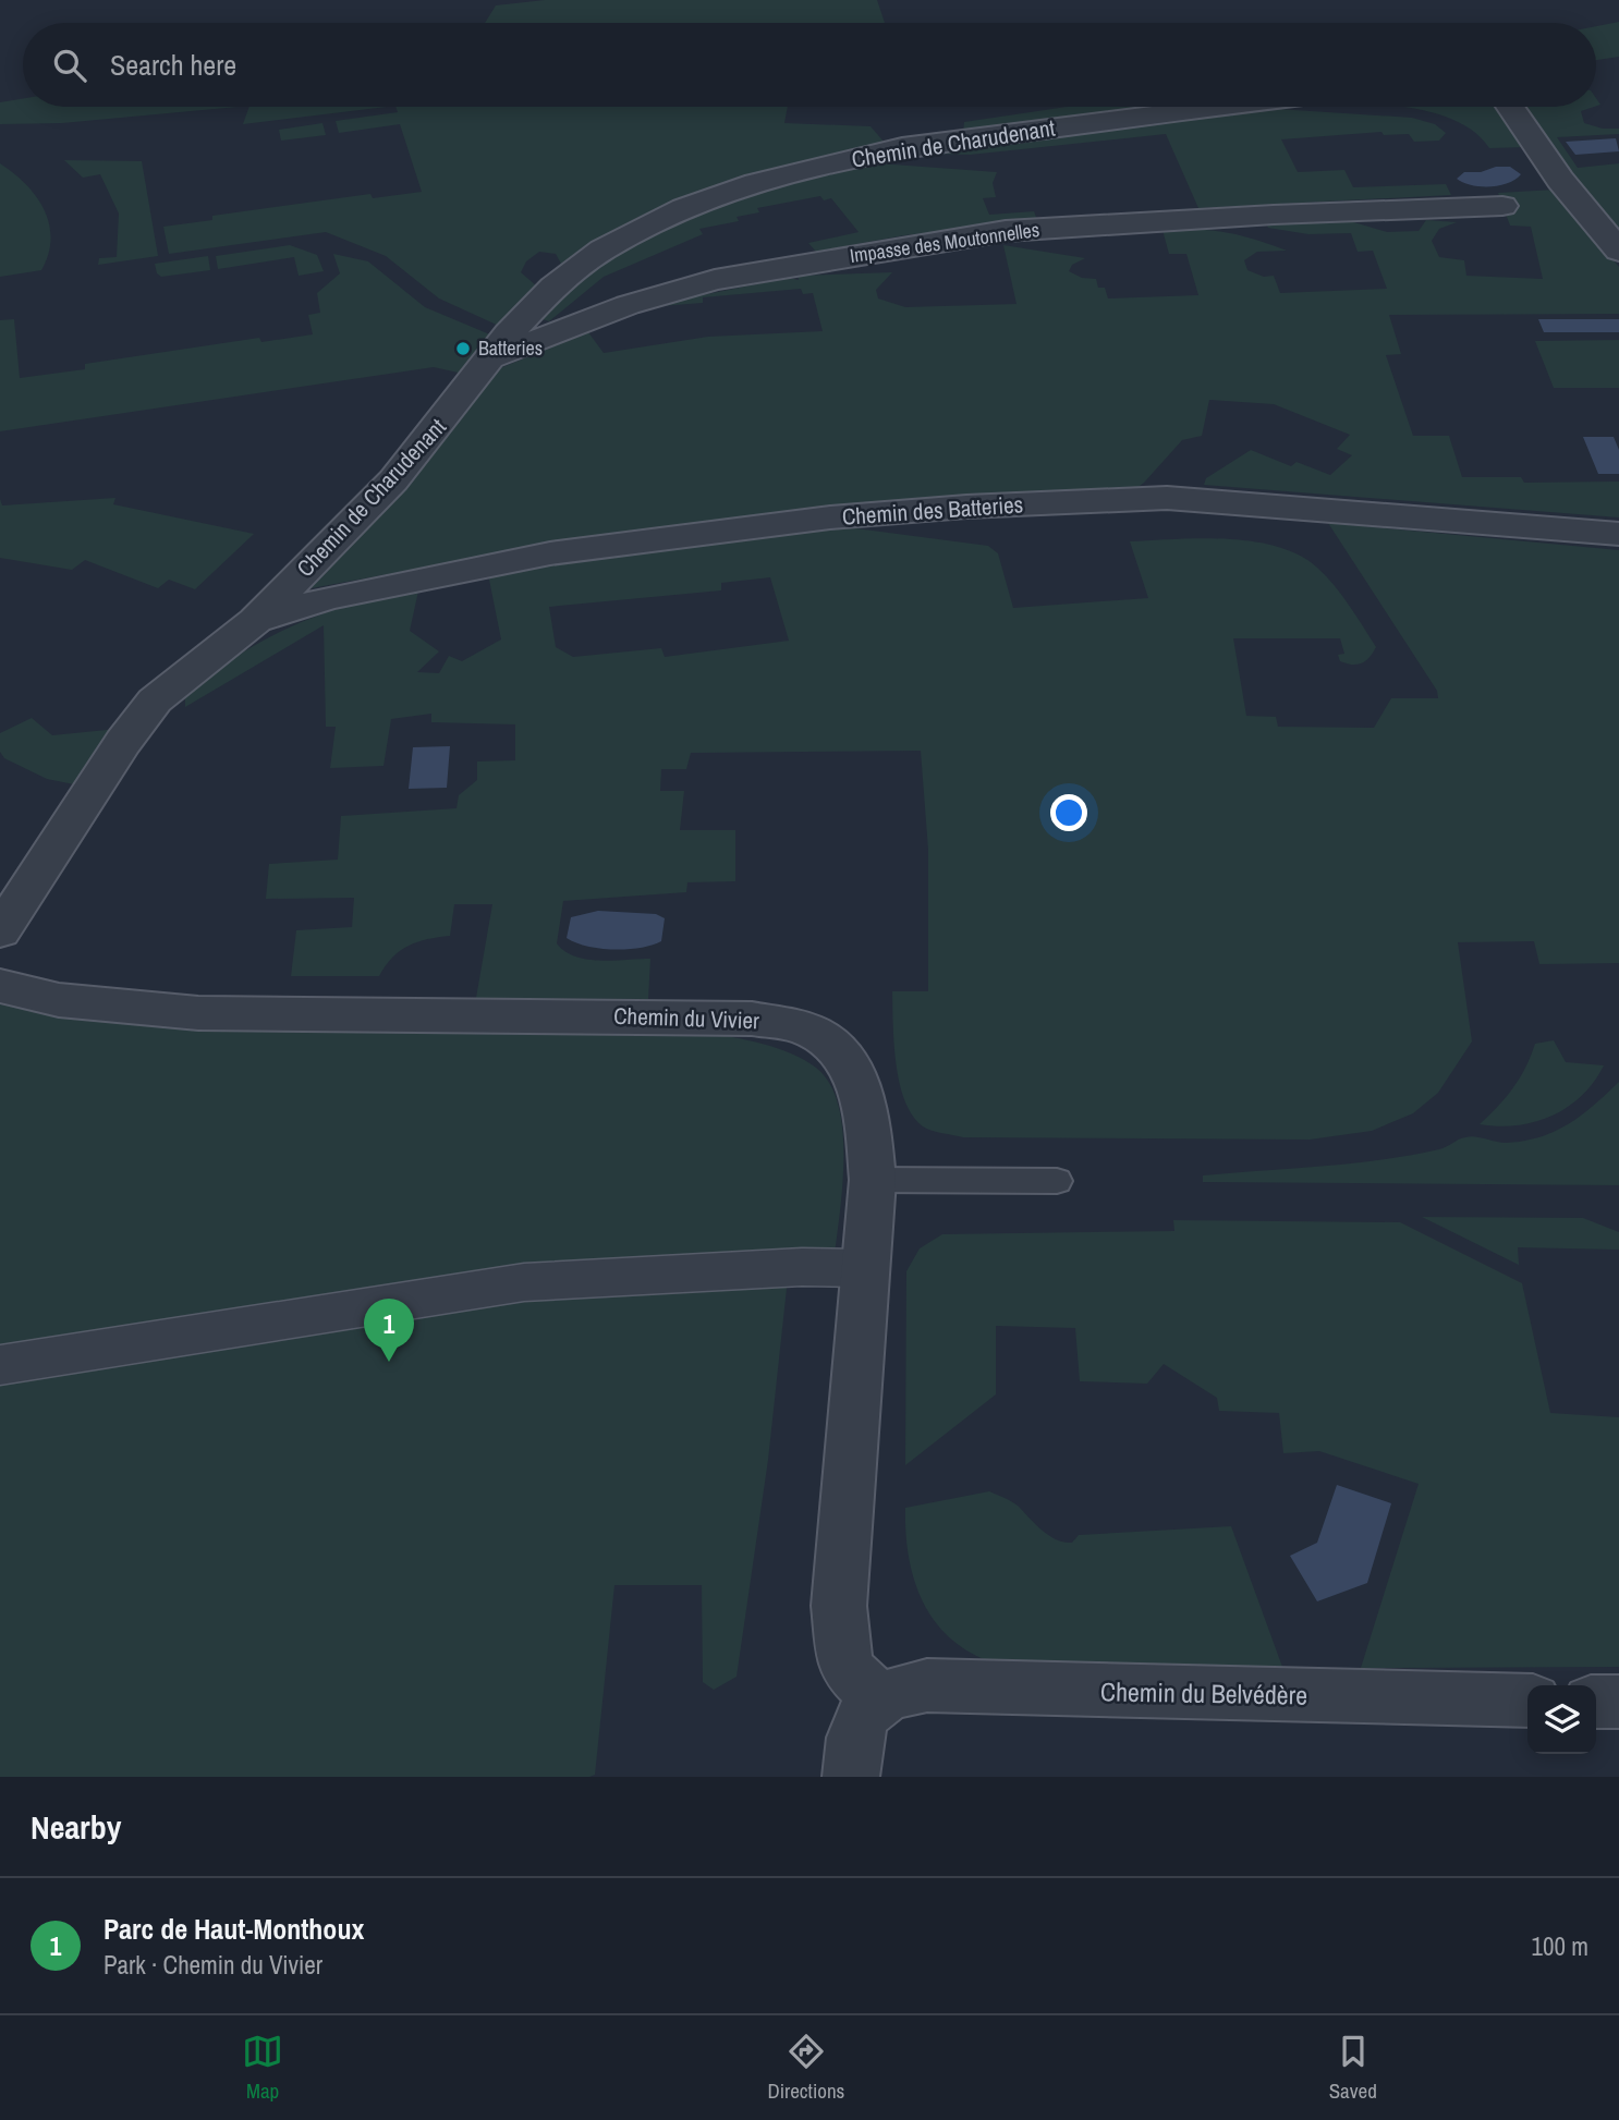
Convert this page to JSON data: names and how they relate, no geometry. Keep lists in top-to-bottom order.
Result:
{
  "streets": {
    "street": [
      "Chemin de Charudenant",
      "Impasse des Moutonnelles",
      "Chemin des Batteries",
      "Chemin du Vivier",
      "Chemin du Belvédère"
    ]
  },
  "crossings": [
    ["Chemin de Charudenant", "Impasse des Moutonnelles"],
    ["Chemin de Charudenant", "Chemin des Batteries"],
    ["Chemin du Vivier", "Chemin du Belvédère"]
  ],
  "places": ["Batteries"],
  "page": {
    "search": "Search here",
    "pins": "1",
    "heading": "Nearby",
    "list": [
      {
        "mark": "1",
        "name": "Parc de Haut-Monthoux",
        "note": "Park · Chemin du Vivier",
        "value": "100 m"
      }
    ],
    "nav": ["Map", "Directions", "Saved"]
  }
}
